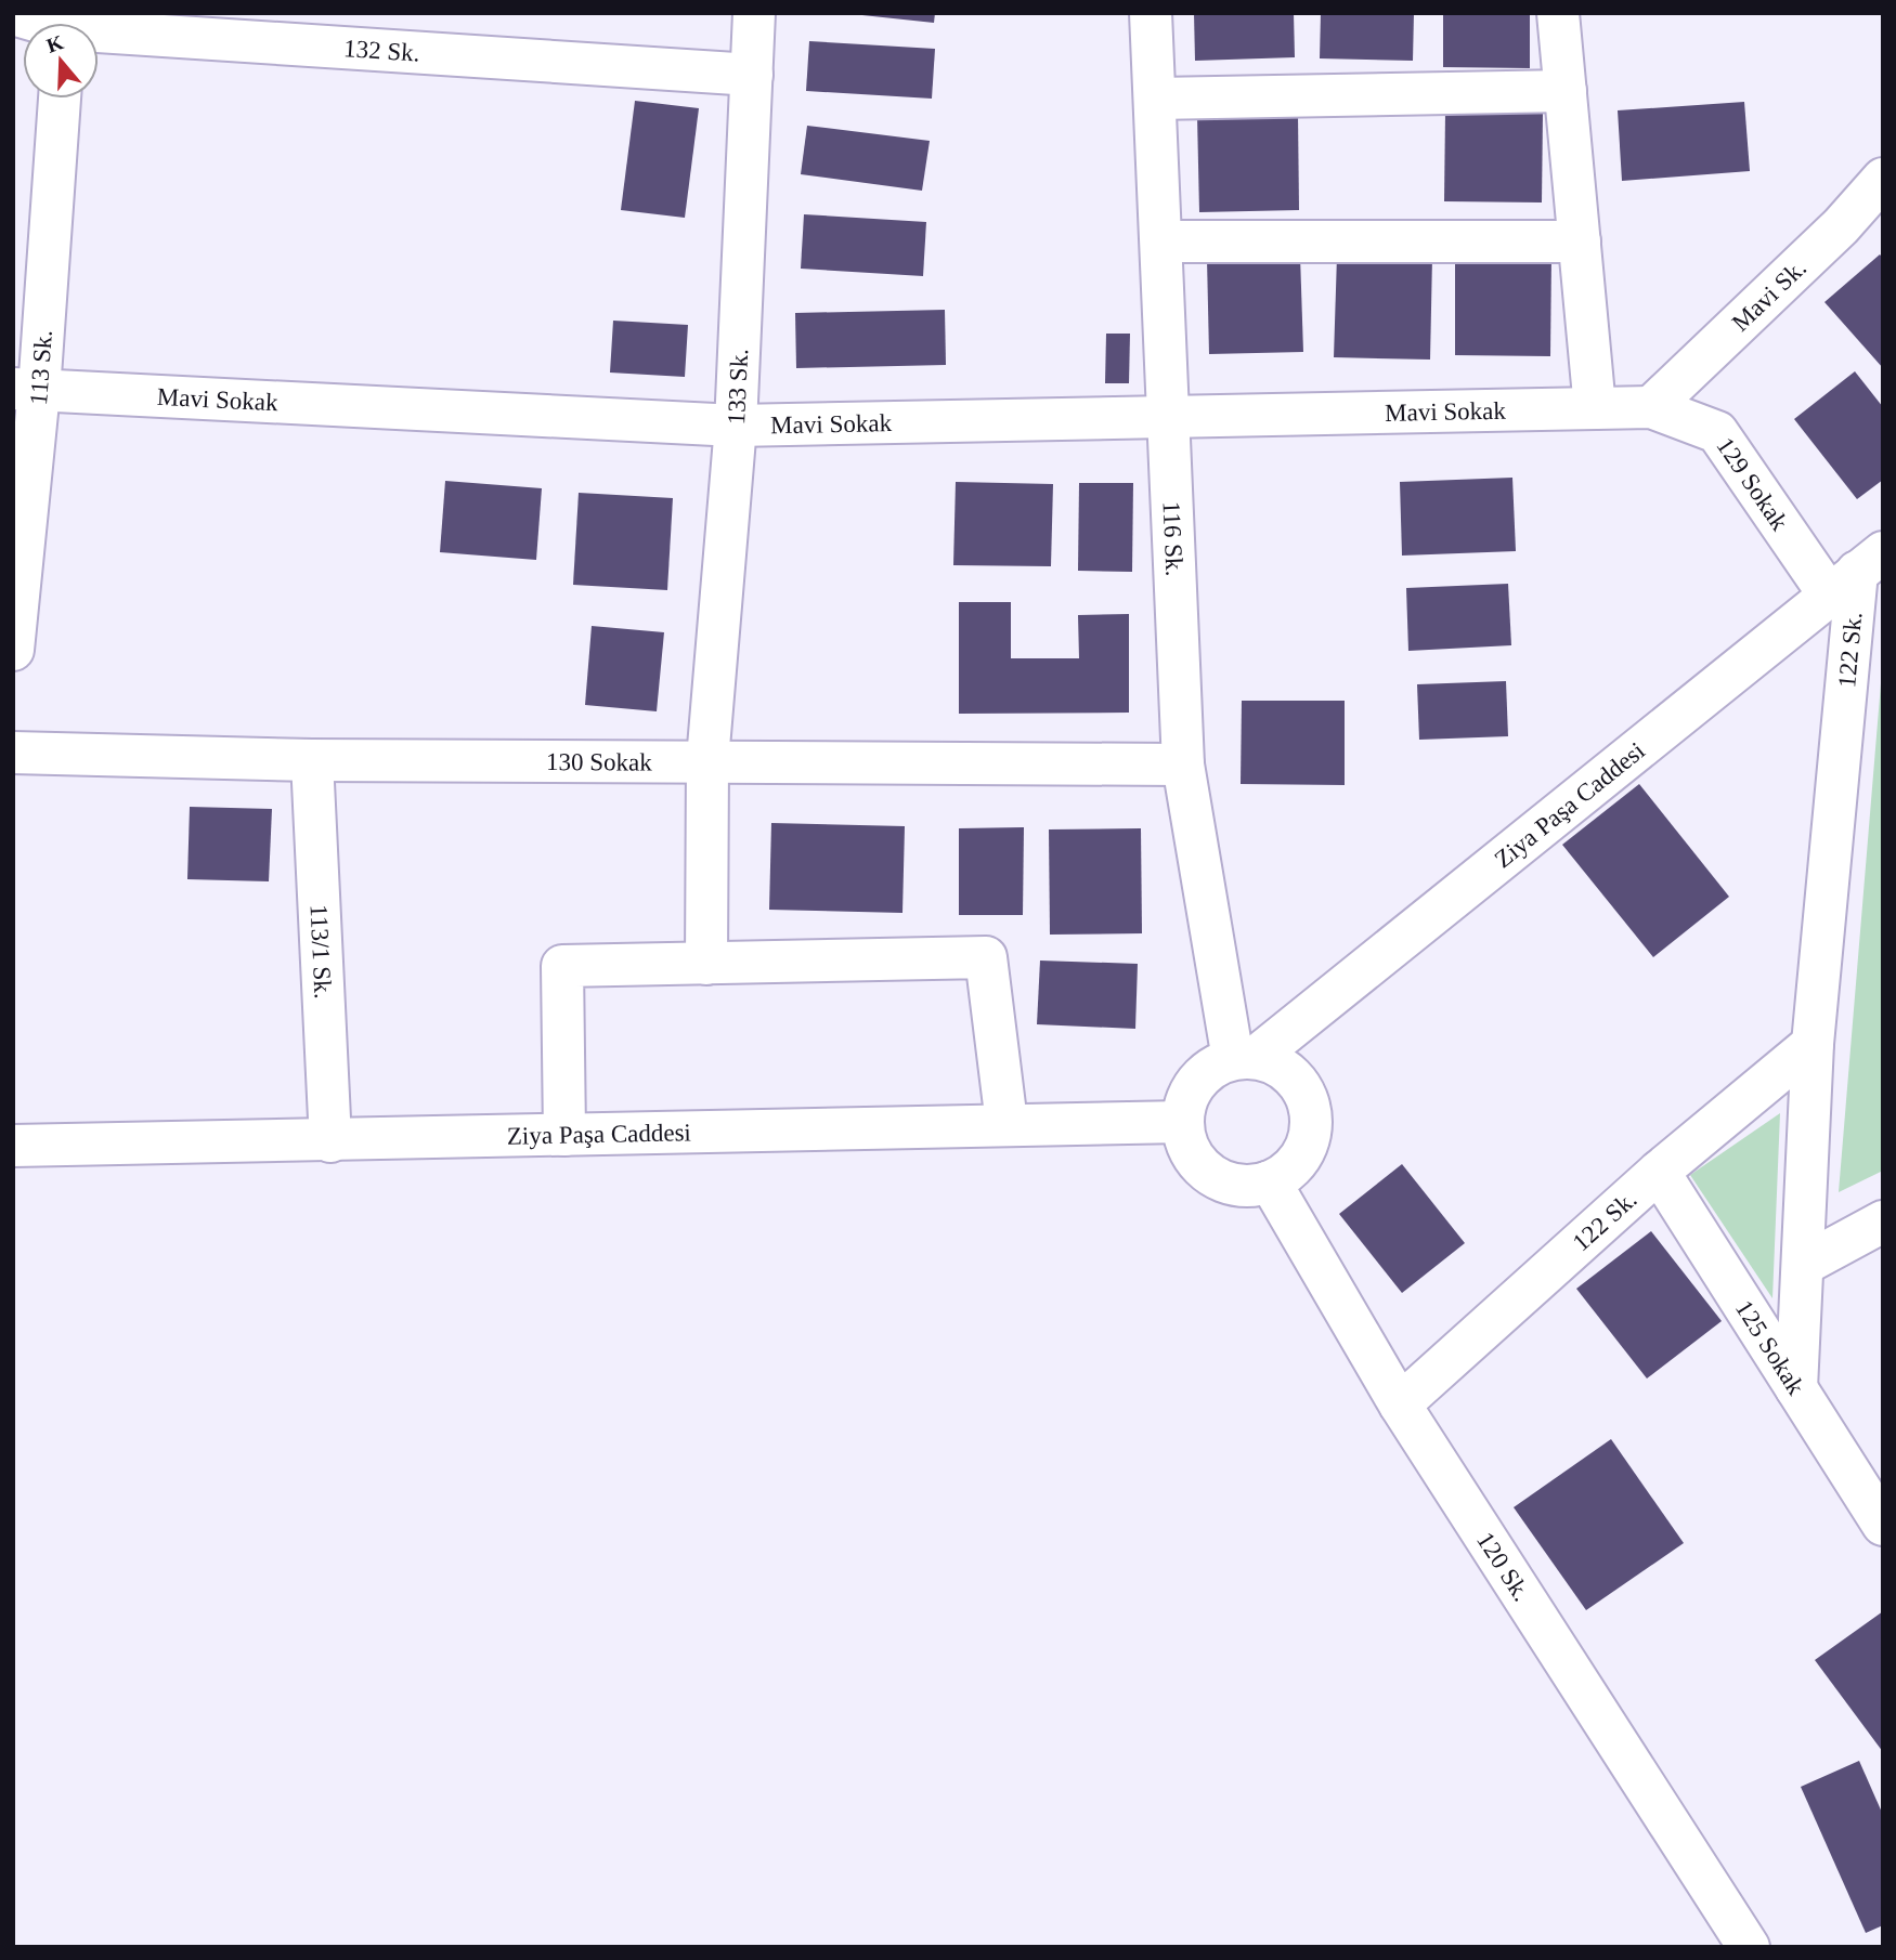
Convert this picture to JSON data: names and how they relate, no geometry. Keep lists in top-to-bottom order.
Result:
{
  "streets": {
    "street": [
      "132 Sk.",
      "Mavi Sk.",
      "113 Sk.",
      "133 Sk.",
      "Mavi Sokak",
      "129 Sokak",
      "116 Sk.",
      "122 Sk.",
      "130 Sokak",
      "Ziya Paşa Caddesi",
      "113/1 Sk.",
      "125 Sokak",
      "120 Sk."
    ]
  },
  "crossings": [
    ["132 Sk.", "133 Sk."],
    ["Mavi Sk.", "Mavi Sokak"],
    ["Mavi Sk.", "129 Sokak"],
    ["113 Sk.", "Mavi Sokak"],
    ["133 Sk.", "Mavi Sokak"],
    ["133 Sk.", "130 Sokak"],
    ["Mavi Sokak", "129 Sokak"],
    ["Mavi Sokak", "116 Sk."],
    ["129 Sokak", "122 Sk."],
    ["129 Sokak", "Ziya Paşa Caddesi"],
    ["116 Sk.", "130 Sokak"],
    ["116 Sk.", "Ziya Paşa Caddesi"],
    ["116 Sk.", "120 Sk."],
    ["122 Sk.", "Ziya Paşa Caddesi"],
    ["122 Sk.", "125 Sokak"],
    ["122 Sk.", "120 Sk."],
    ["130 Sokak", "113/1 Sk."],
    ["Ziya Paşa Caddesi", "113/1 Sk."],
    ["Ziya Paşa Caddesi", "120 Sk."]
  ],
  "north": "top"
}
